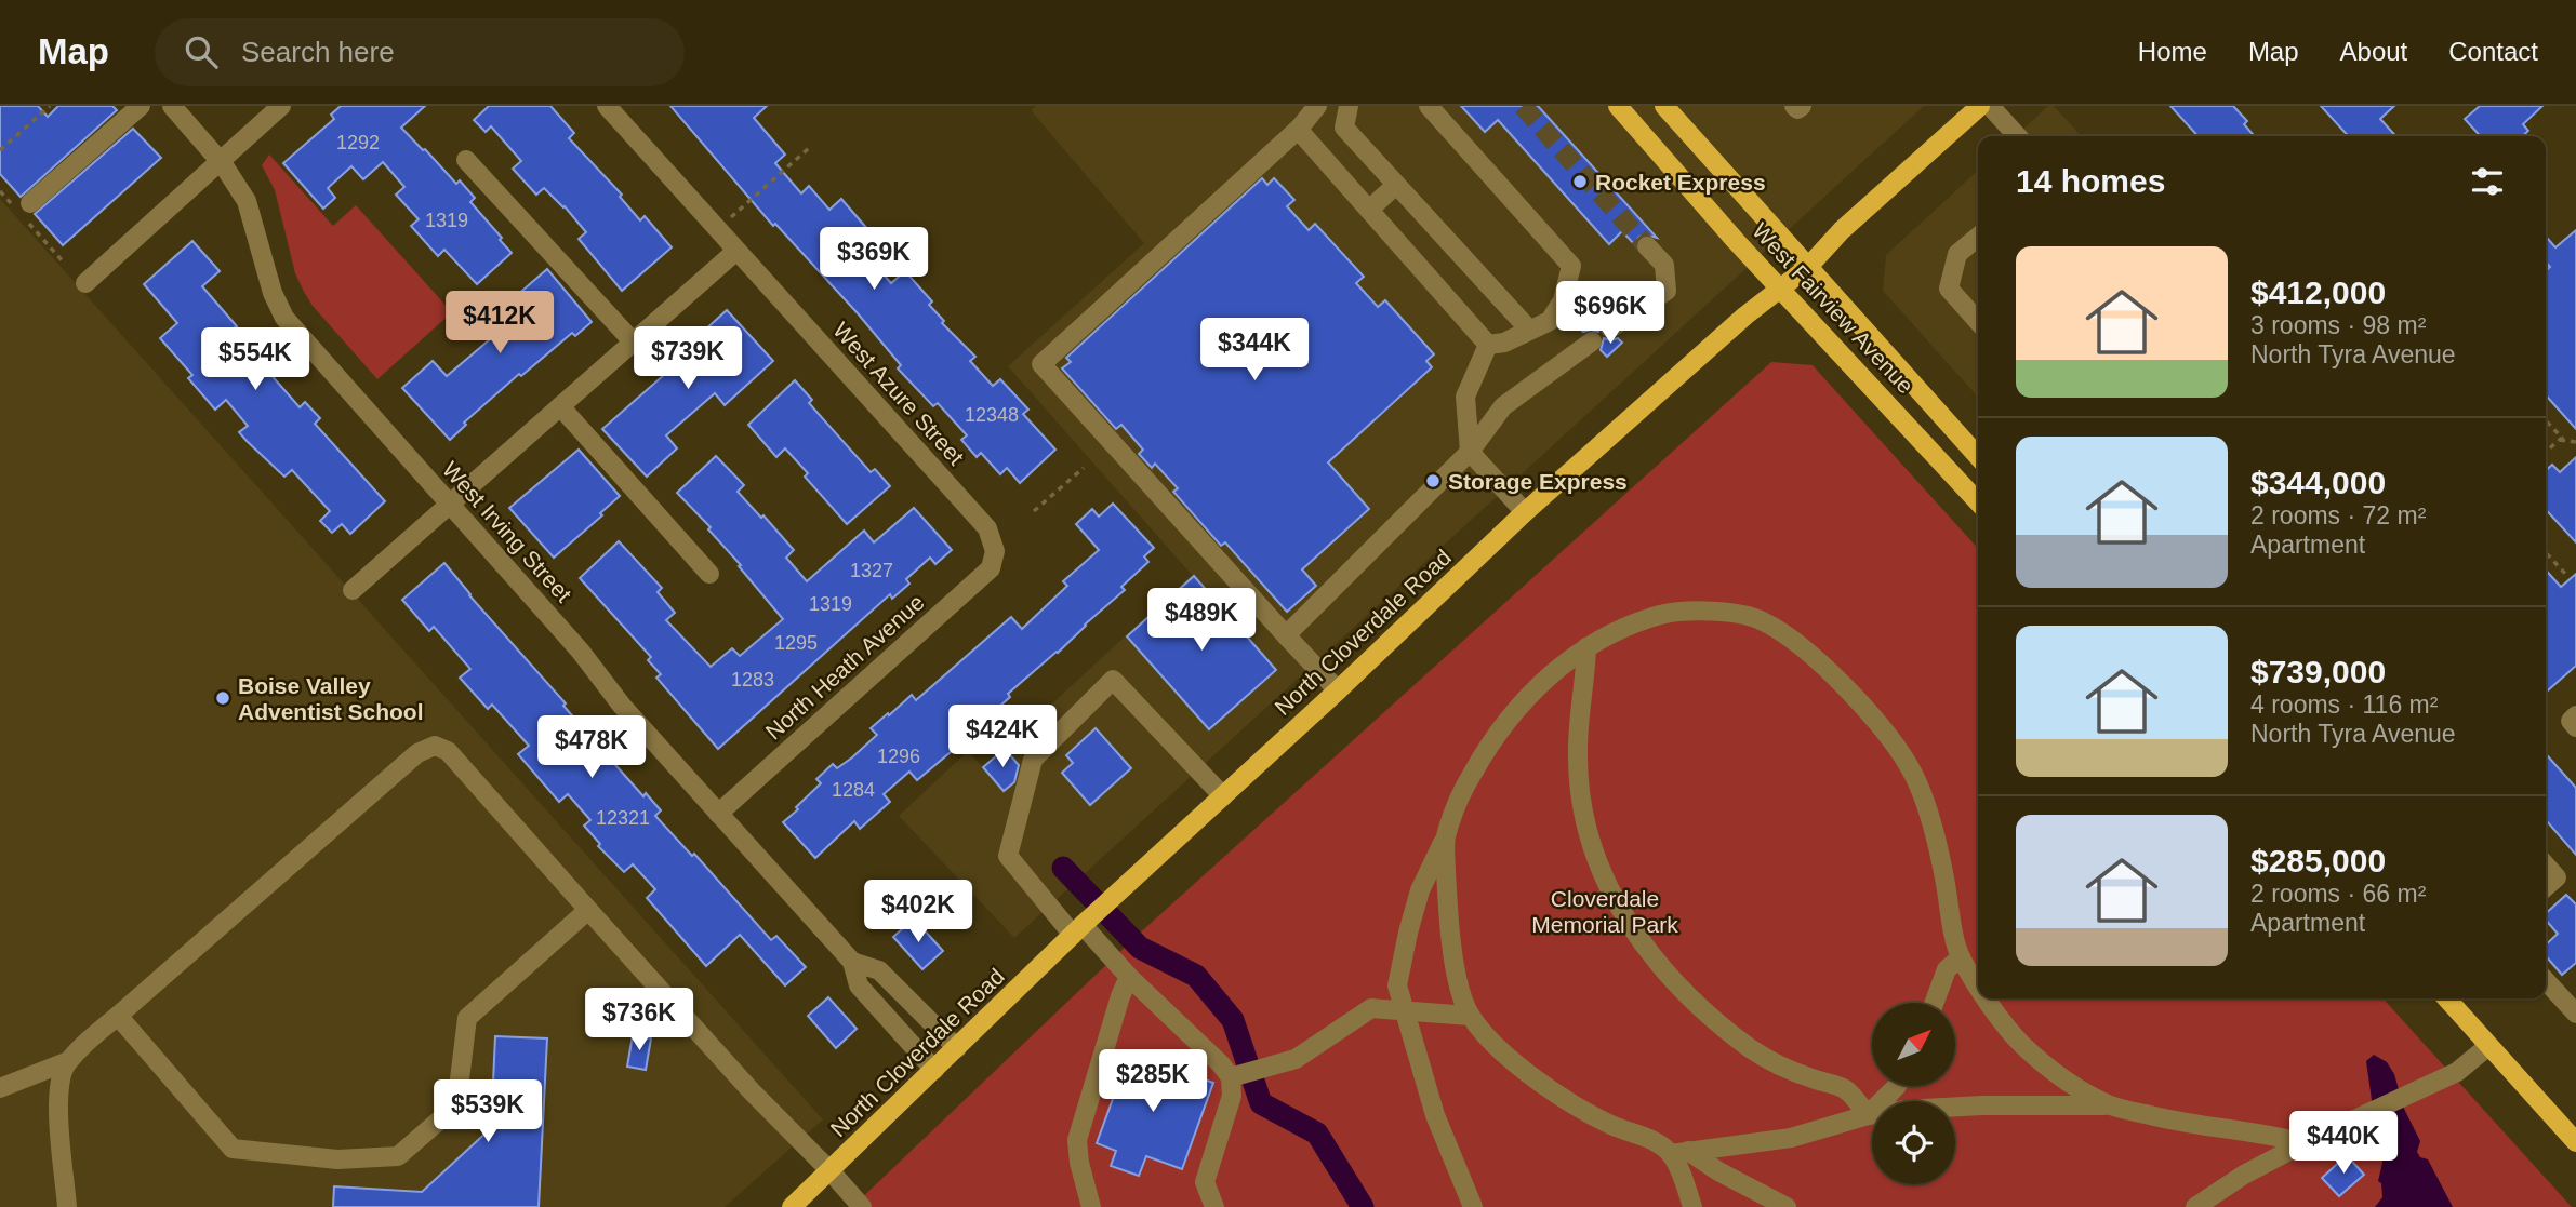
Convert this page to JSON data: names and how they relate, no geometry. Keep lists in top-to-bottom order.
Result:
{
  "streets": {
    "main road": ["West Fairview Avenue", "North Cloverdale Road"],
    "street": ["West Azure Street", "West Irving Street", "North Heath Avenue"]
  },
  "crossings": [
    ["West Fairview Avenue", "North Cloverdale Road"],
    ["West Azure Street", "North Heath Avenue"],
    ["West Irving Street", "North Cloverdale Road"],
    ["West Irving Street", "North Heath Avenue"]
  ],
  "parks": ["Cloverdale Memorial Park"],
  "places": ["Rocket Express", "Storage Express", "Boise Valley Adventist School"],
  "house_numbers": [
    "1292",
    "1319",
    "12348",
    "1327",
    "1319",
    "1295",
    "1283",
    "1296",
    "1284",
    "12321"
  ],
  "north": "top right",
  "page": {
    "header": "Map",
    "search": "Search here",
    "nav": [
      "Home",
      "Map",
      "About",
      "Contact"
    ],
    "heading": "14 homes",
    "price": [
      "$369K",
      "$696K",
      "$412K",
      "$344K",
      "$739K",
      "$554K",
      "$489K",
      "$424K",
      "$478K",
      "$402K",
      "$736K",
      "$285K",
      "$539K",
      "$440K"
    ],
    "list": [
      {
        "name": "$412,000",
        "note": "3 rooms · 98 m² · North Tyra Avenue"
      },
      {
        "name": "$344,000",
        "note": "2 rooms · 72 m² · Apartment"
      },
      {
        "name": "$739,000",
        "note": "4 rooms · 116 m² · North Tyra Avenue"
      },
      {
        "name": "$285,000",
        "note": "2 rooms · 66 m² · Apartment"
      }
    ]
  }
}
